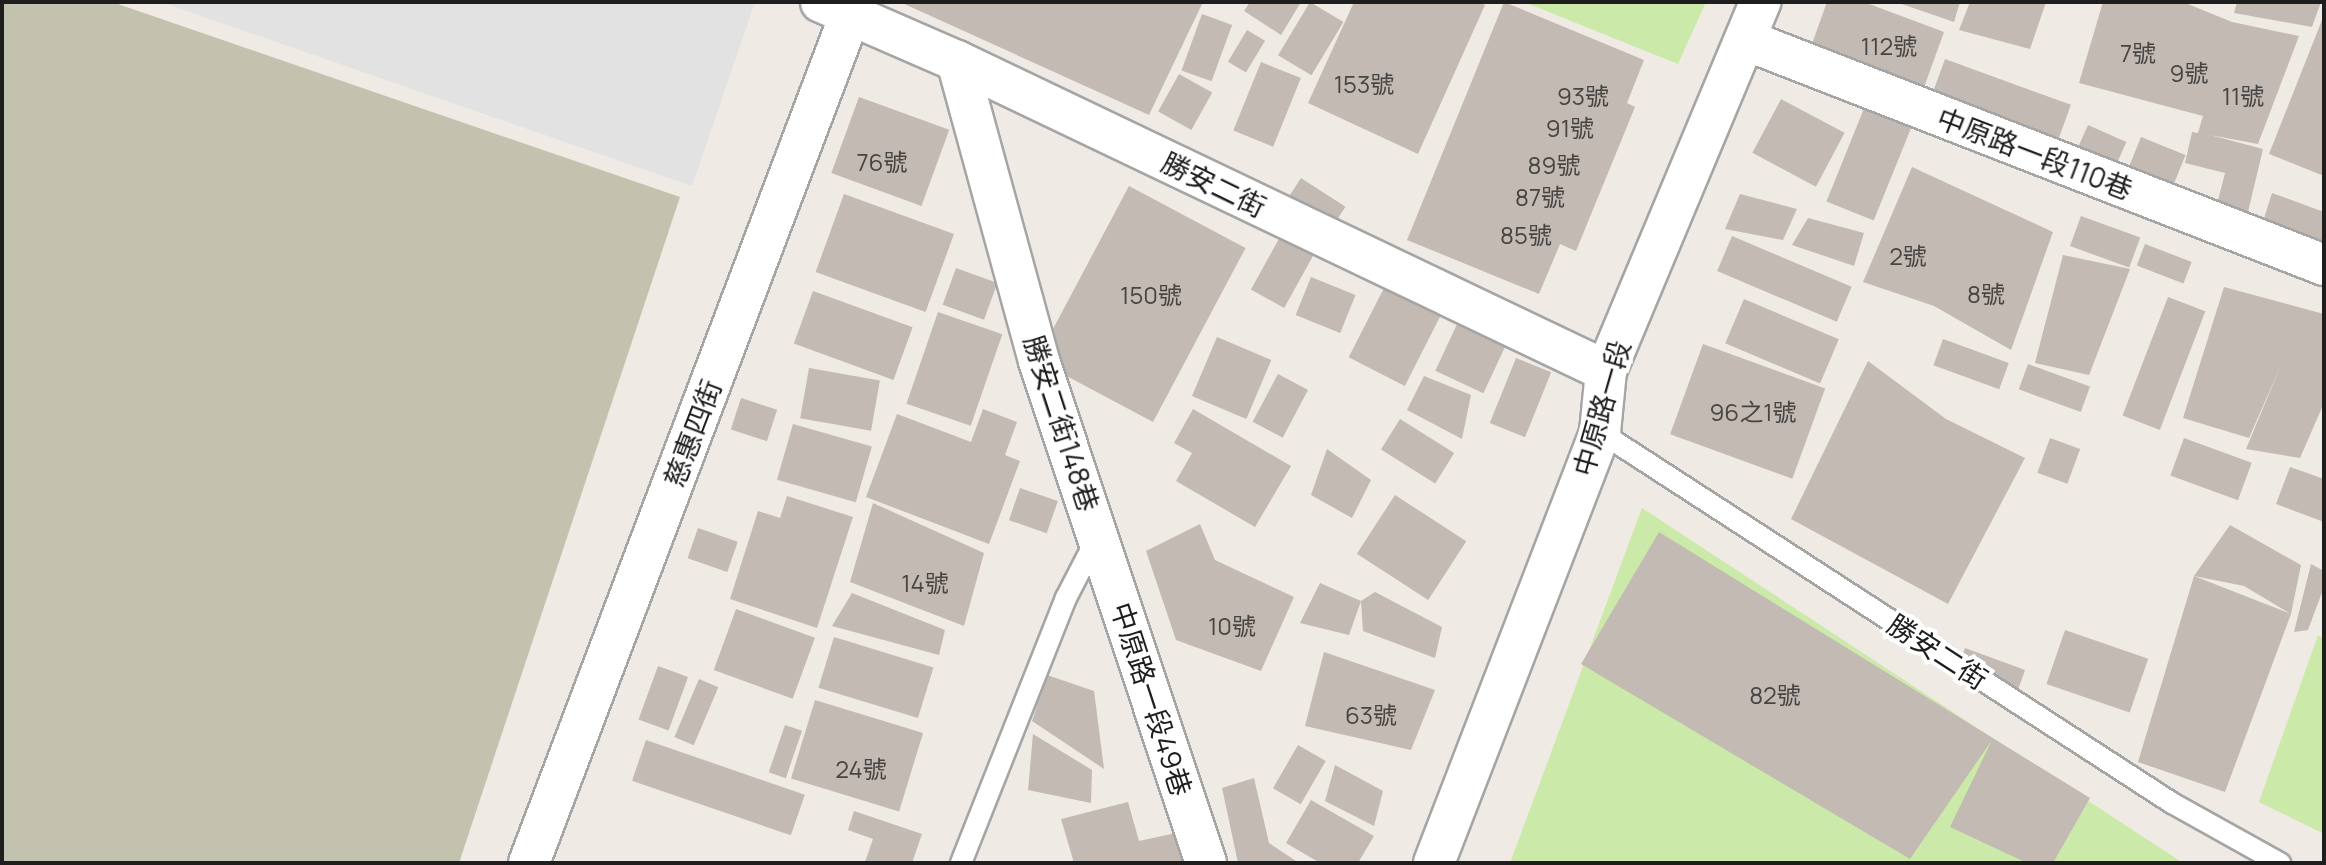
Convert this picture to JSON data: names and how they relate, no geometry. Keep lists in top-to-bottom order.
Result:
{
  "streets": {
    "street": [
      "中原路一段110巷",
      "勝安二街",
      "中原路一段",
      "勝安二街148巷",
      "慈惠四街",
      "中原路一段49巷"
    ]
  },
  "crossings": [
    ["中原路一段110巷", "中原路一段"],
    ["勝安二街", "中原路一段"],
    ["勝安二街", "勝安二街148巷"],
    ["勝安二街", "慈惠四街"],
    ["勝安二街148巷", "中原路一段49巷"]
  ],
  "house_numbers": [
    "112號",
    "7號",
    "9號",
    "153號",
    "93號",
    "11號",
    "91號",
    "76號",
    "89號",
    "87號",
    "85號",
    "2號",
    "8號",
    "150號",
    "96之1號",
    "14號",
    "10號",
    "82號",
    "63號",
    "24號"
  ]
}
